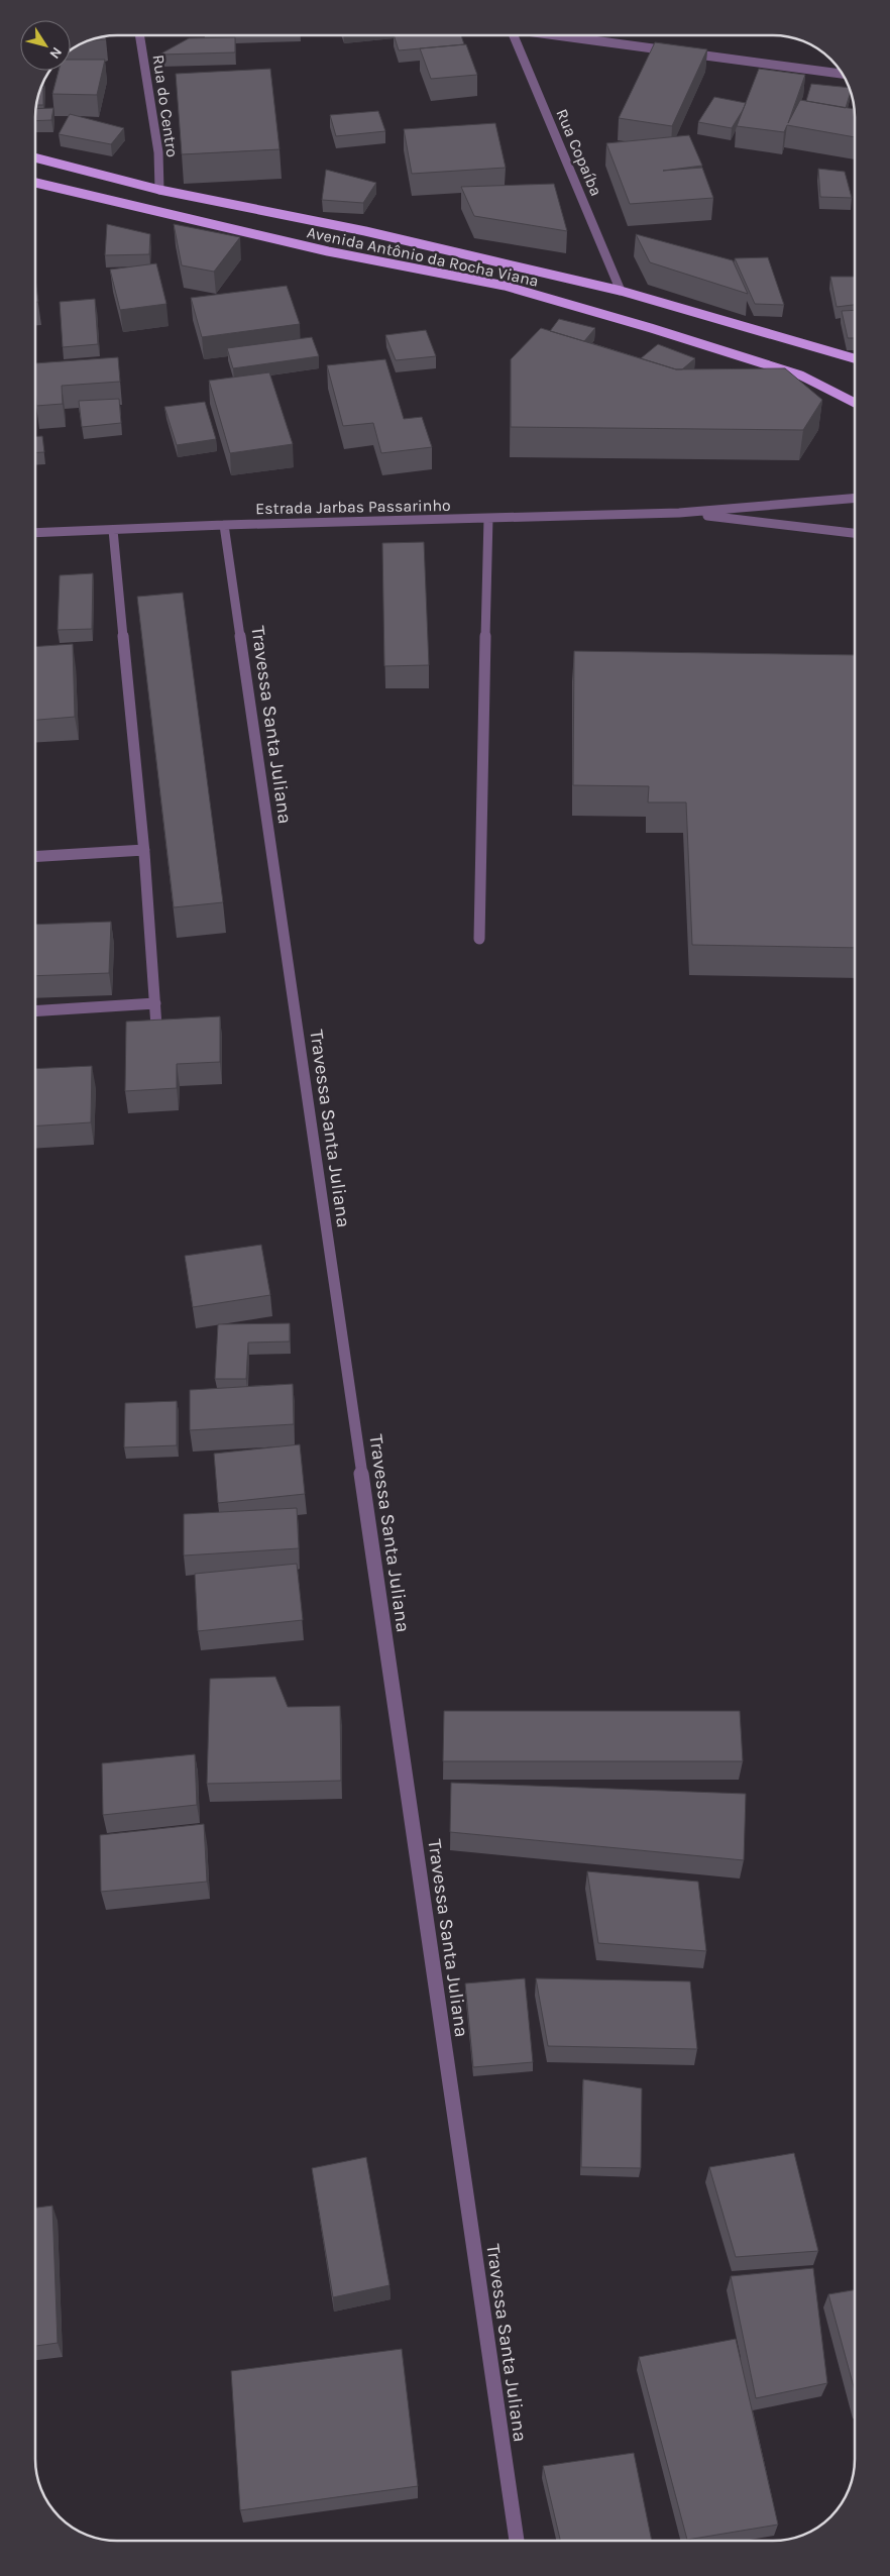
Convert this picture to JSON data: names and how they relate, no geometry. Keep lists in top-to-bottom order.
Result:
{
  "streets": {
    "main road": ["Avenida Antônio da Rocha Viana"],
    "street": [
      "Rua do Centro",
      "Rua Copaíba",
      "Estrada Jarbas Passarinho",
      "Travessa Santa Juliana"
    ]
  },
  "crossings": [
    ["Rua do Centro", "Avenida Antônio da Rocha Viana"],
    ["Rua Copaíba", "Avenida Antônio da Rocha Viana"],
    ["Estrada Jarbas Passarinho", "Travessa Santa Juliana"]
  ],
  "north": "bottom right"
}
